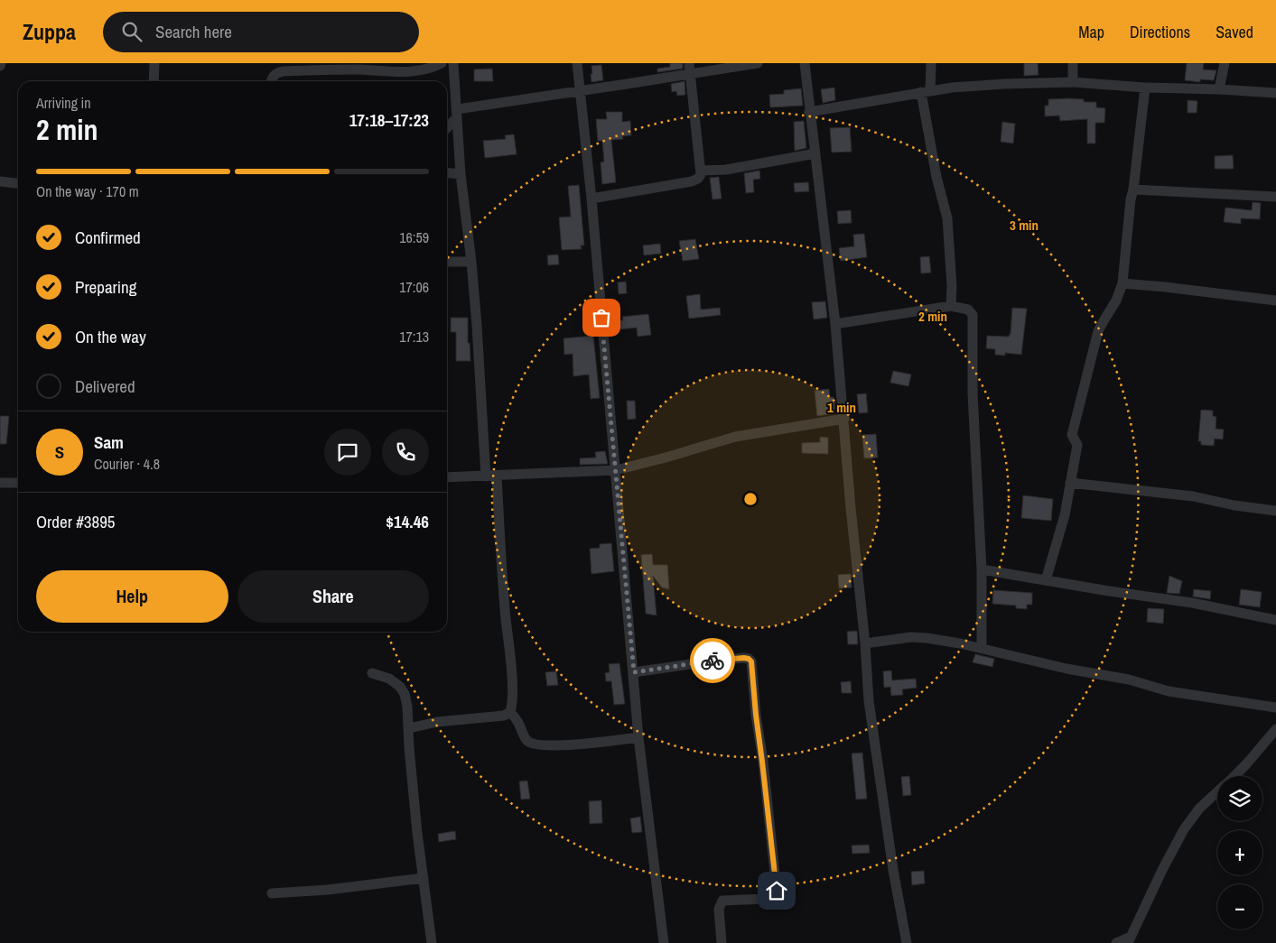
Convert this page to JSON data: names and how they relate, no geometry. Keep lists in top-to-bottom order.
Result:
{
  "page": {
    "header": "Zuppa",
    "search": "Search here",
    "nav": ["Map", "Directions", "Saved"],
    "heading": ["2 min", "Arriving in", "17:18–17:23"],
    "panel": [
      "Sam",
      "Courier · 4.8",
      "Order #3895",
      "$14.46"
    ],
    "bar": "On the way · 170 m",
    "list": [
      ["Confirmed", "16:59"],
      ["Preparing", "17:06"],
      ["On the way", "17:13"],
      "Delivered"
    ],
    "round": "S",
    "buttons": ["Help", "Share"],
    "map_buttons": ["+", "−"]
  },
  "rings": ["3 min", "2 min", "1 min"]
}
